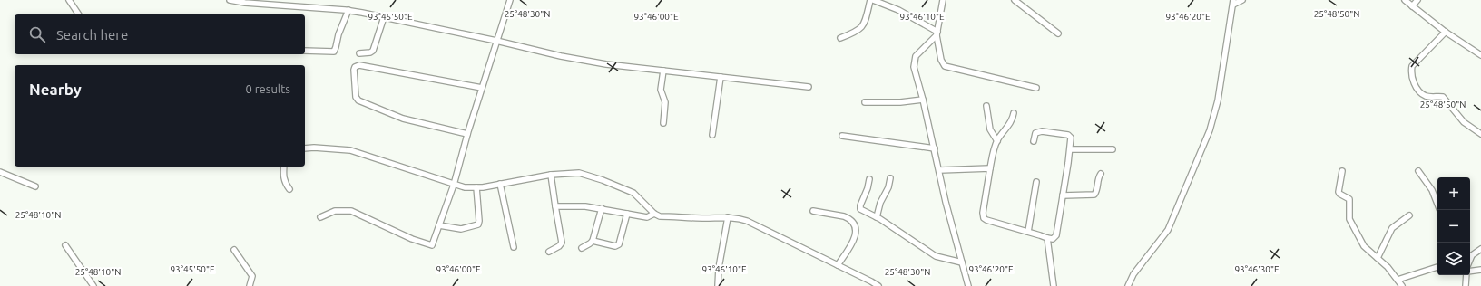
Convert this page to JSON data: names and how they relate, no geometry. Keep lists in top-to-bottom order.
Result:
{
  "page": {
    "search": "Search here",
    "heading": ["Nearby", "0 results"],
    "map_buttons": ["+", "−"]
  },
  "coordinates": [
    "25°48'50\"N",
    "25°48'30\"N",
    "93°45'50\"E",
    "93°46'00\"E",
    "93°46'20\"E",
    "93°46'10\"E",
    "25°48'10\"N",
    "93°46'30\"E"
  ]
}
